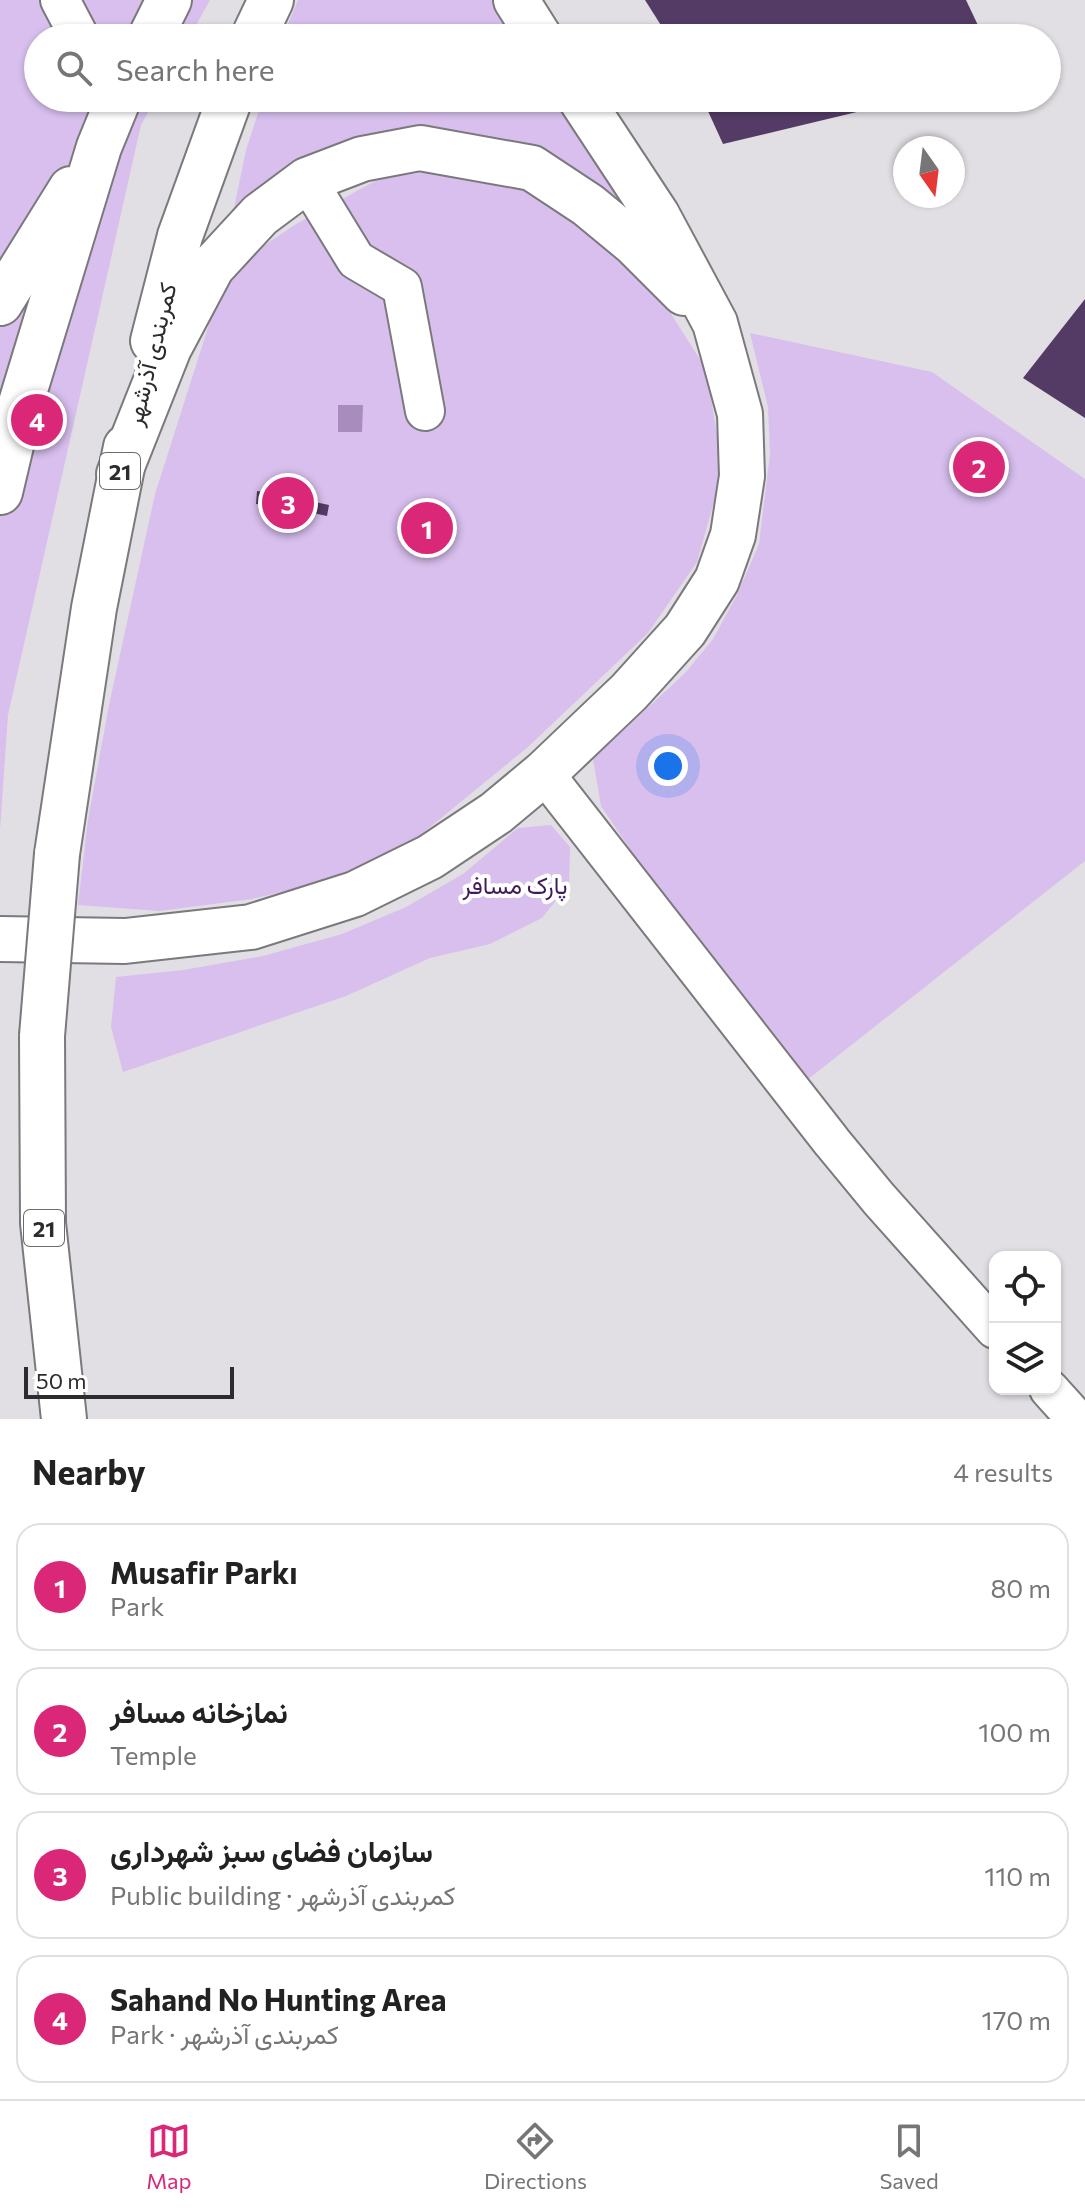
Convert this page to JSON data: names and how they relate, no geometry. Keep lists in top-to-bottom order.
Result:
{
  "streets": {
    "highway": ["کمربندی آذرشهر", "21"]
  },
  "parks": ["پارک مسافر"],
  "scale_bar": "50 m",
  "north": "bottom",
  "page": {
    "search": "Search here",
    "pins": [
      "4",
      "2",
      "3",
      "1"
    ],
    "scale": "50 m",
    "heading": ["Nearby", "4 results"],
    "list": [
      {
        "mark": "1",
        "name": "Musafir Parkı",
        "note": "Park",
        "value": "80 m"
      },
      {
        "mark": "2",
        "name": "نمازخانه مسافر",
        "note": "Temple",
        "value": "100 m"
      },
      {
        "mark": "3",
        "name": "سازمان فضای سبز شهرداری",
        "note": "Public building · کمربندی آذرشهر",
        "value": "110 m"
      },
      {
        "mark": "4",
        "name": "Sahand No Hunting Area",
        "note": "Park · کمربندی آذرشهر",
        "value": "170 m"
      }
    ],
    "nav": ["Map", "Directions", "Saved"]
  }
}
